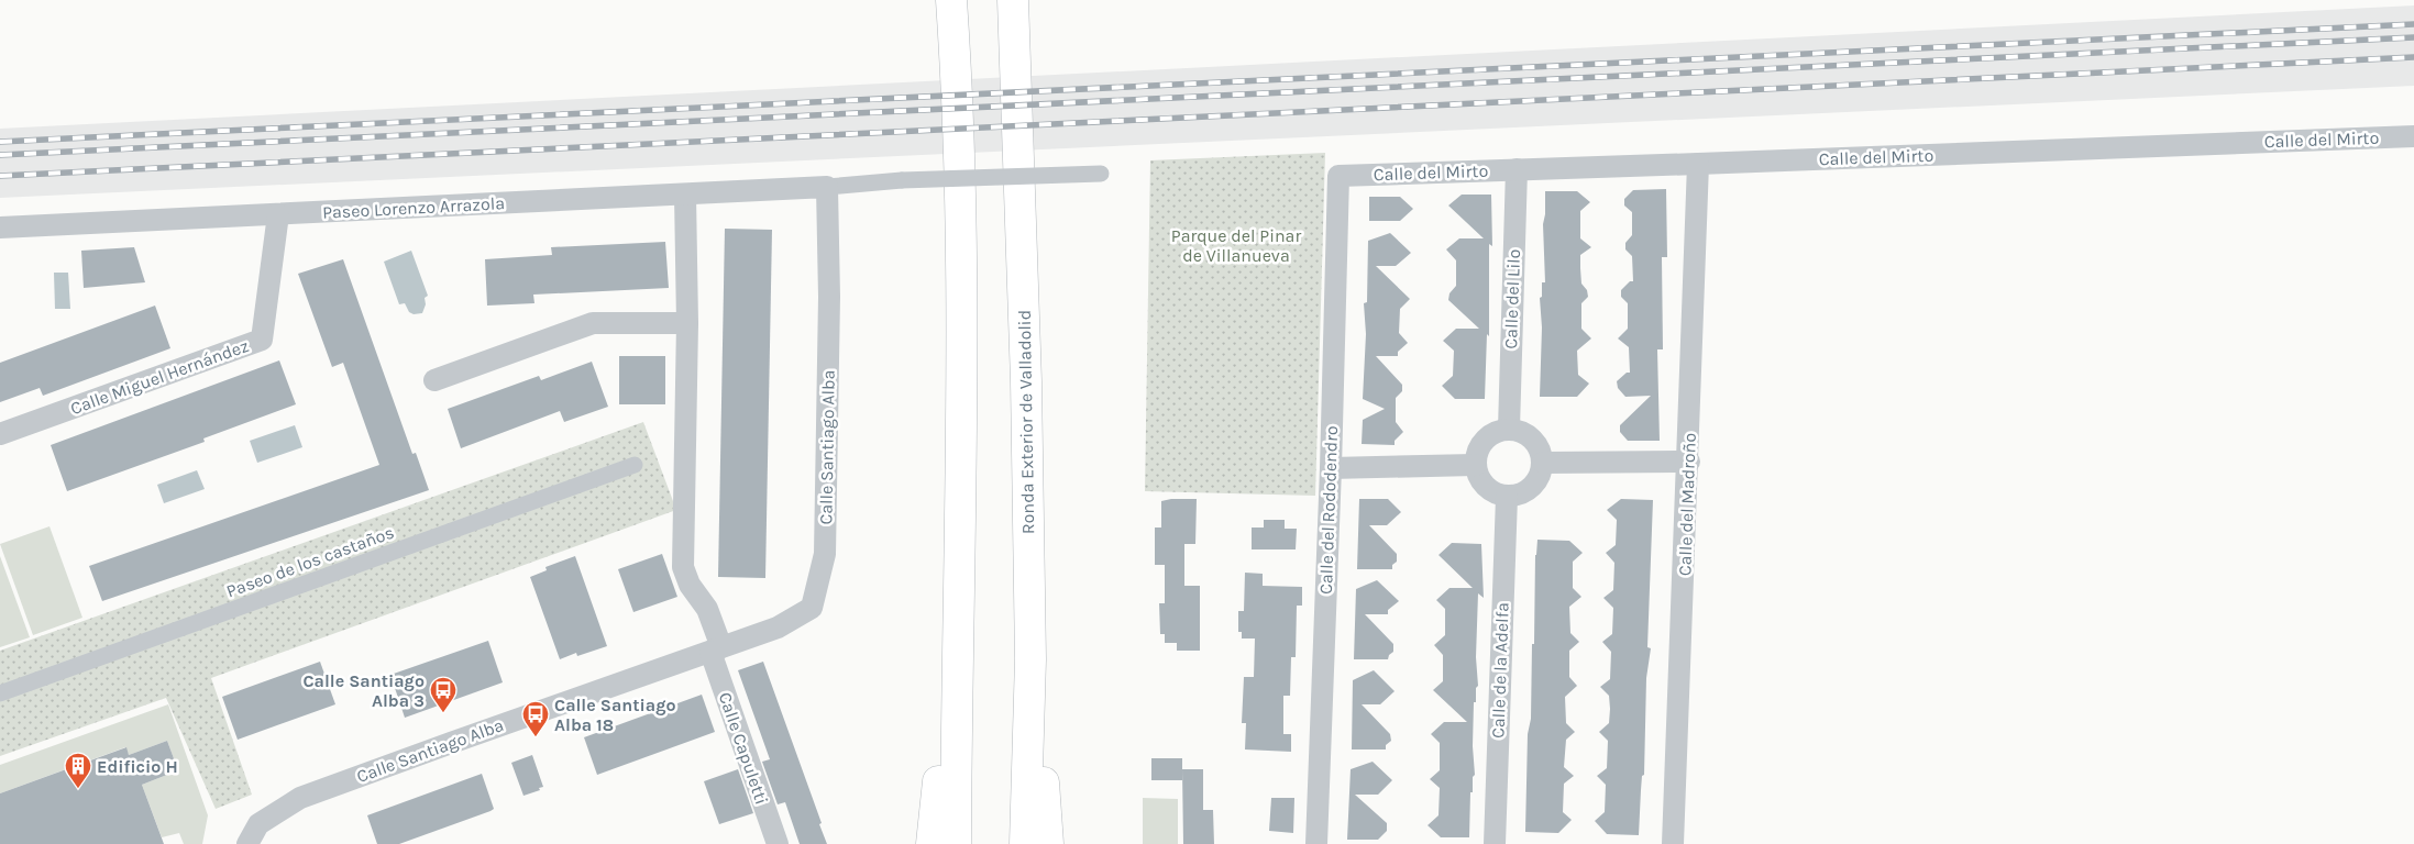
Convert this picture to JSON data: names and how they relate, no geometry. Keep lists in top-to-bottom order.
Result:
{
  "streets": {
    "highway": ["Ronda Exterior de Valladolid"],
    "street": [
      "Calle del Mirto",
      "Paseo Lorenzo Arrazola",
      "Calle del Lilo",
      "Calle Miguel Hernández",
      "Calle Santiago Alba",
      "Calle del Madroño",
      "Calle del Rododendro",
      "Paseo de los castaños",
      "Calle de la Adelfa",
      "Calle Capuletti"
    ]
  },
  "crossings": [
    ["Calle del Mirto", "Calle del Lilo"],
    ["Calle del Mirto", "Calle del Madroño"],
    ["Calle del Mirto", "Calle del Rododendro"],
    ["Paseo Lorenzo Arrazola", "Calle Miguel Hernández"],
    ["Paseo Lorenzo Arrazola", "Calle Santiago Alba"],
    ["Calle del Lilo", "Calle de la Adelfa"],
    ["Calle Santiago Alba", "Calle Capuletti"]
  ],
  "parks": ["Parque del Pinar de Villanueva"],
  "places": {
    "bus stop": ["Calle Santiago Alba 3", "Calle Santiago Alba 18"],
    "building": ["Edificio H"]
  }
}
